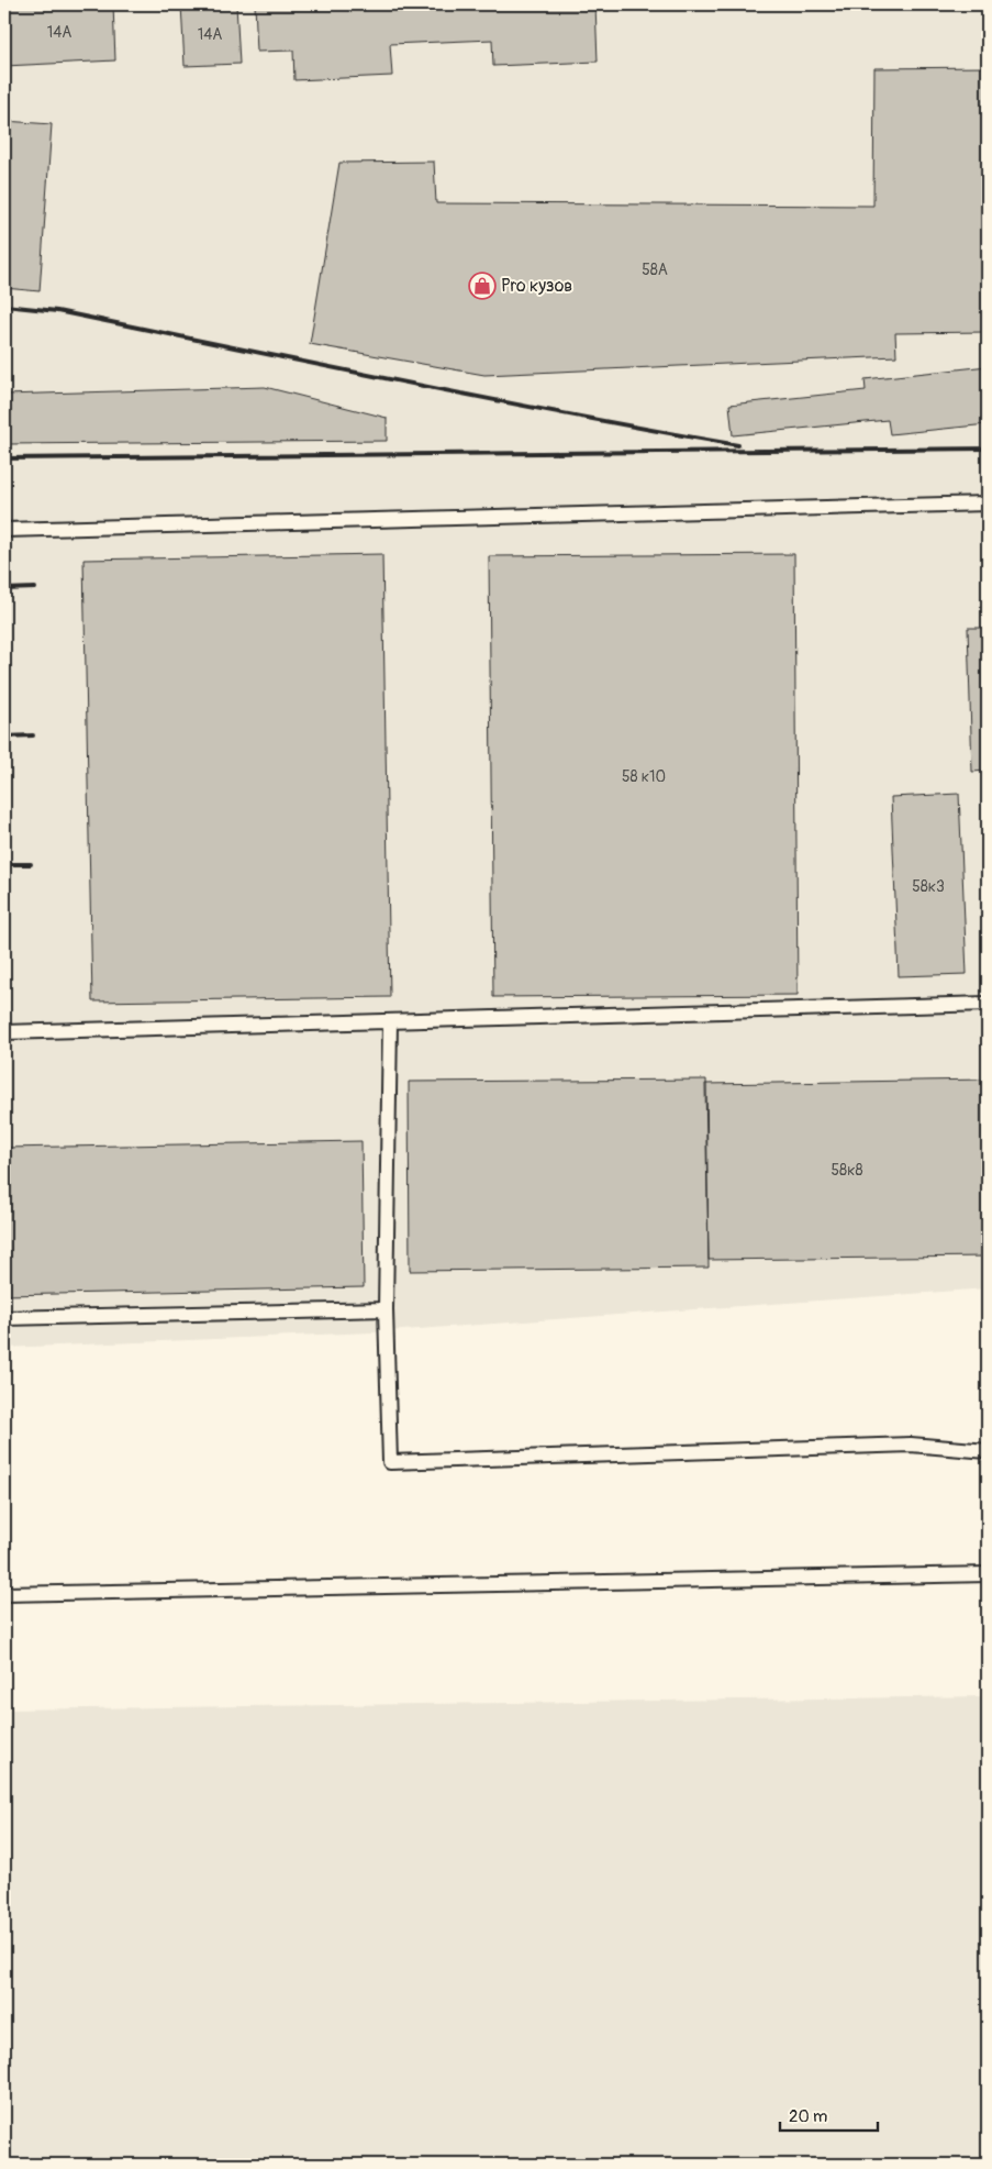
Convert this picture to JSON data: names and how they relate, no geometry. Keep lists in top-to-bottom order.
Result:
{
  "places": {
    "shop": ["Pro кузов"]
  },
  "house_numbers": [
    "14А",
    "14А",
    "58А",
    "58 к10",
    "58к3",
    "58к8"
  ],
  "scale_bar": "20 m"
}
